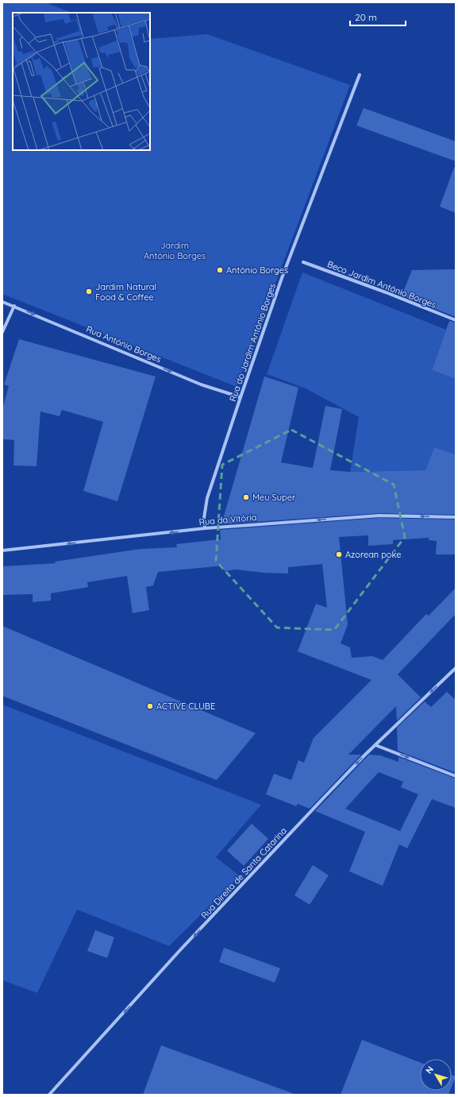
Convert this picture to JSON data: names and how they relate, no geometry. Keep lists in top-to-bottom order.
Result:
{
  "streets": {
    "street": [
      "Beco Jardim António Borges",
      "Rua do Jardim António Borges",
      "Rua António Borges",
      "Rua da Vitória",
      "Rua Direita de Santa Catarina"
    ]
  },
  "crossings": [
    ["Rua do Jardim António Borges", "Rua António Borges"],
    ["Rua do Jardim António Borges", "Rua da Vitória"]
  ],
  "one_way": ["Rua António Borges", "Rua da Vitória", "Rua Direita de Santa Catarina"],
  "parks": ["Jardim António Borges"],
  "places": [
    "António Borges",
    "Jardim Natural Food & Coffee",
    "Meu Super",
    "Azorean poke",
    "ACTIVE CLUBE"
  ],
  "scale_bar": "20 m",
  "north": "top left"
}
